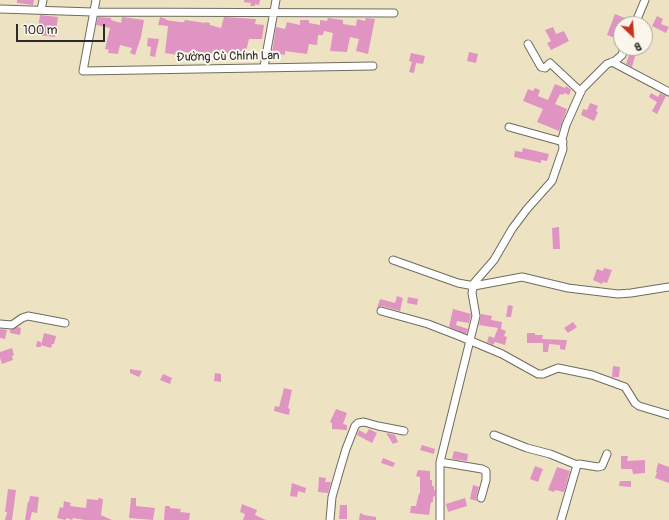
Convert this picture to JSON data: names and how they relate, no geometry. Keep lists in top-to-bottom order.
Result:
{
  "streets": {
    "street": ["Đường Cù Chính Lan"]
  },
  "scale_bar": "100 m",
  "north": "bottom right"
}
